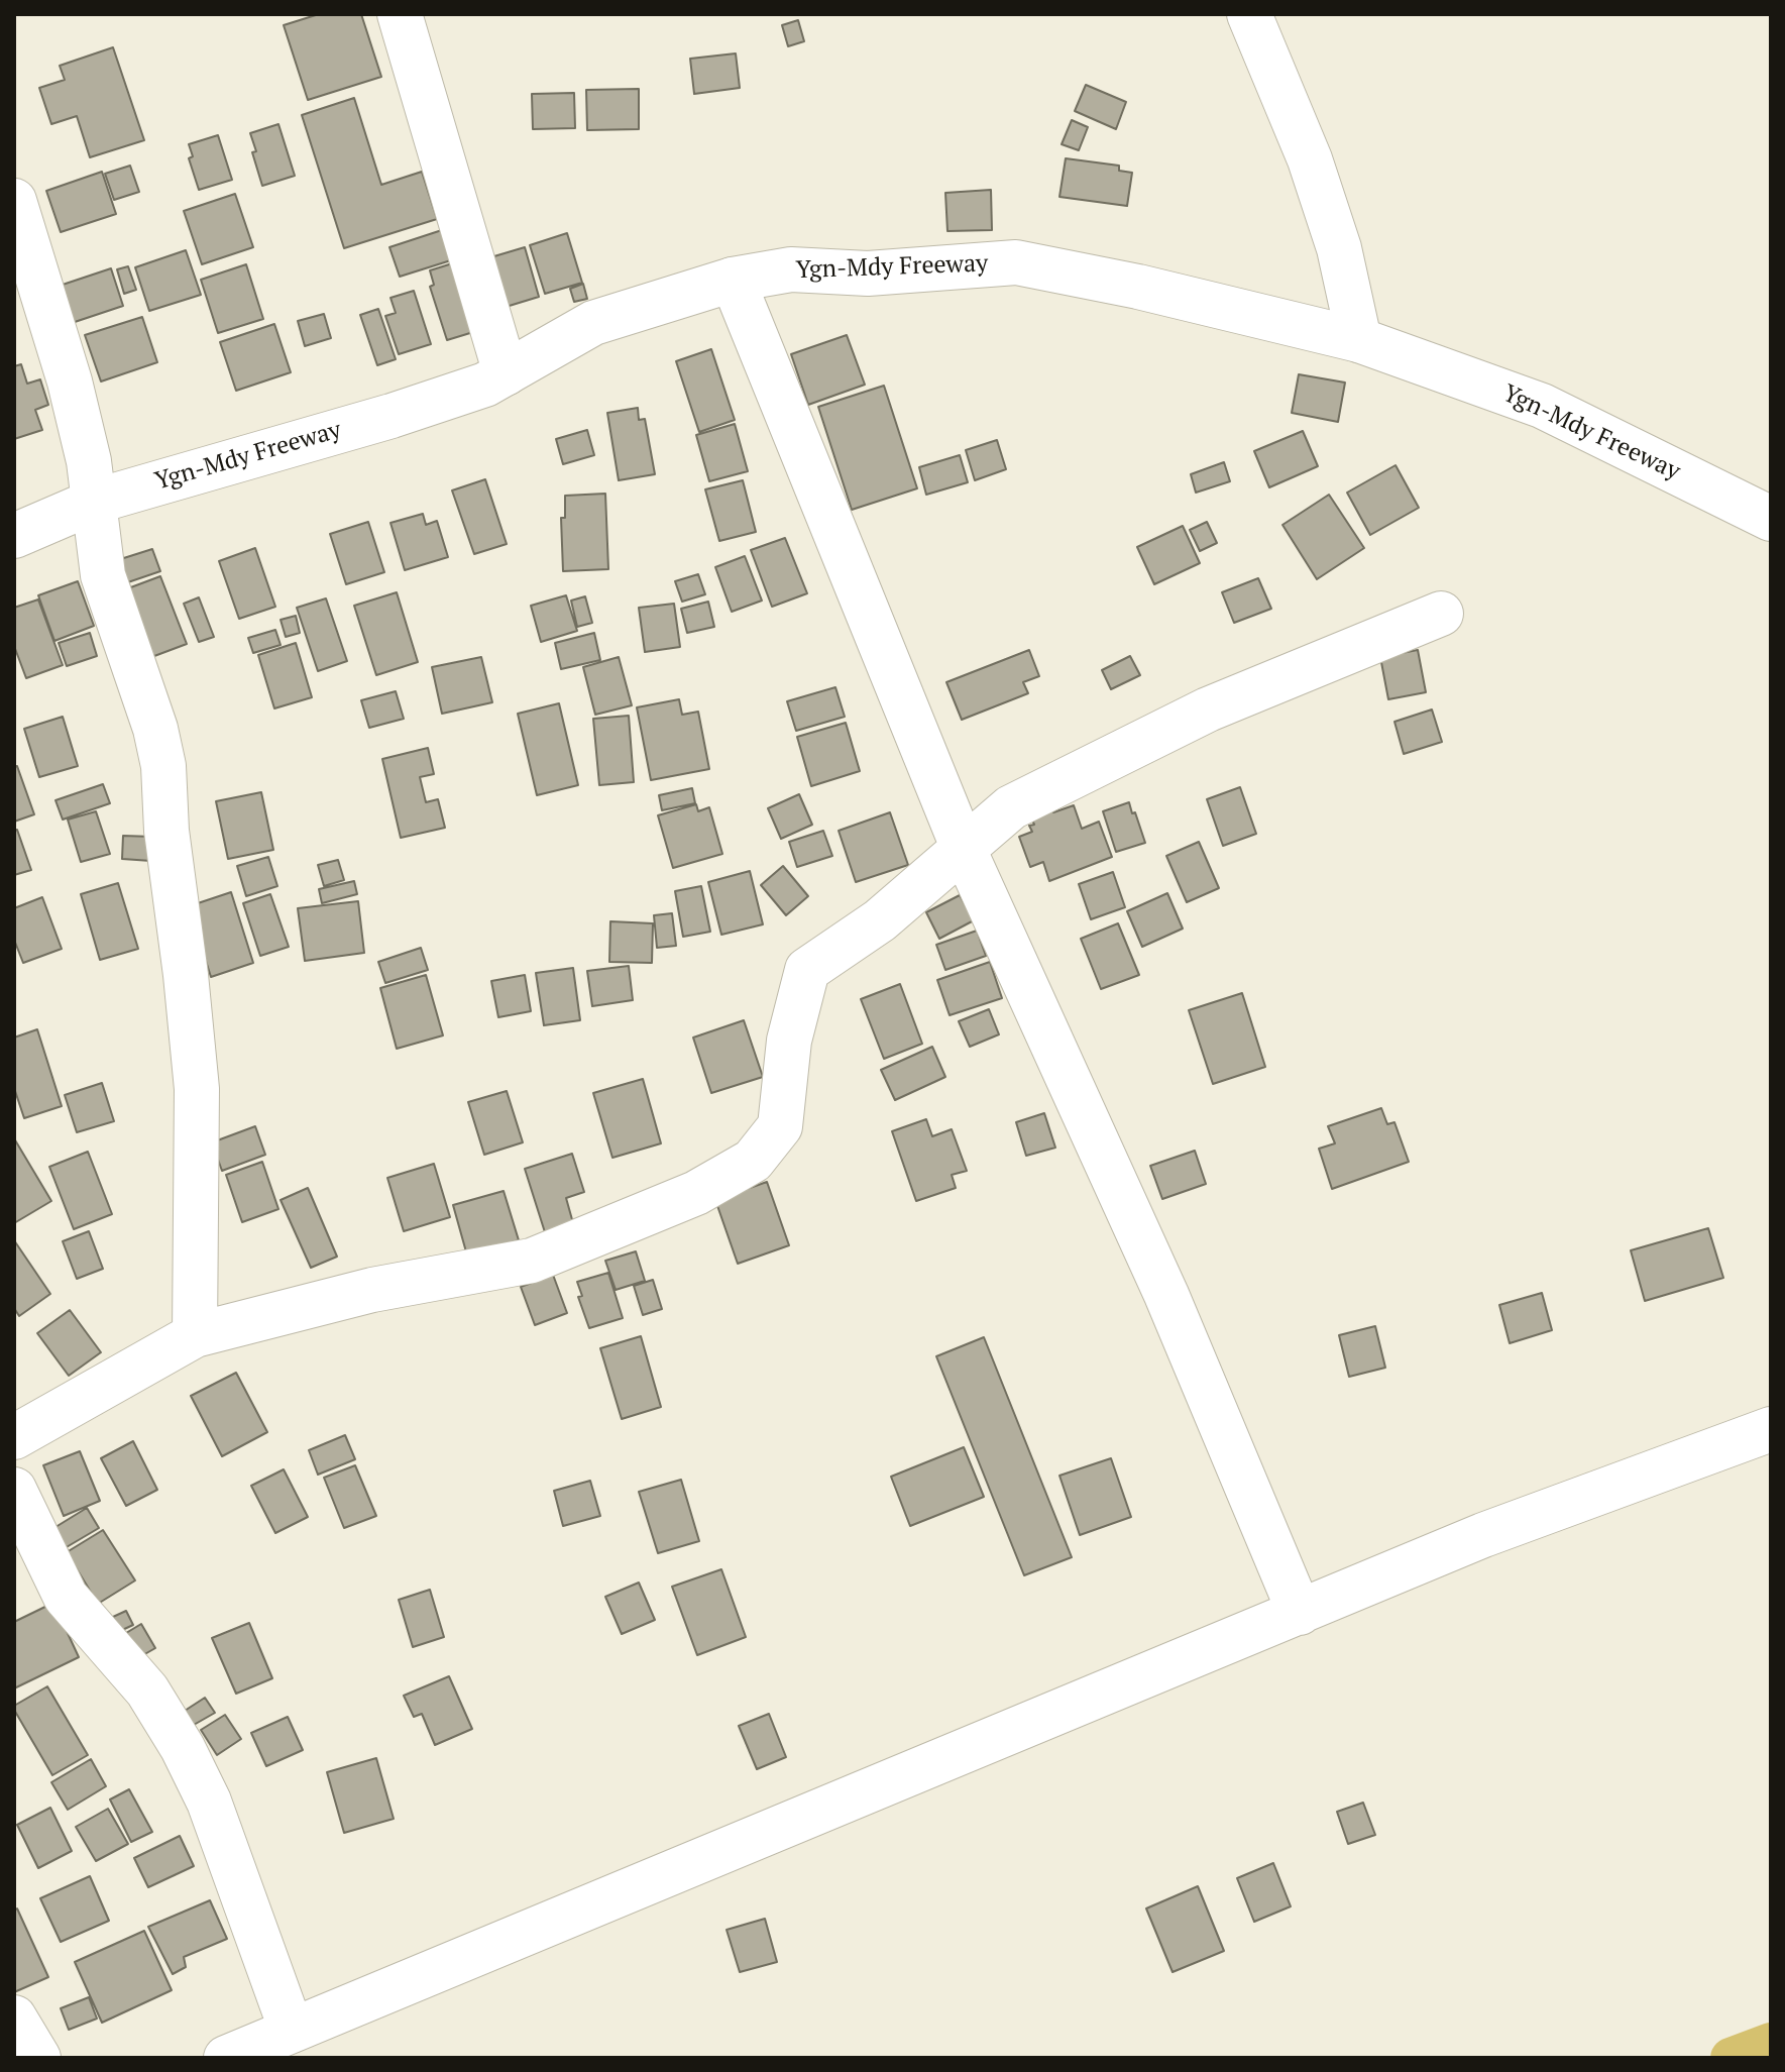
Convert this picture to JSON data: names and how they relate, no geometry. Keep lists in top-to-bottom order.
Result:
{
  "streets": {
    "street": ["Ygn-Mdy Freeway"]
  }
}
